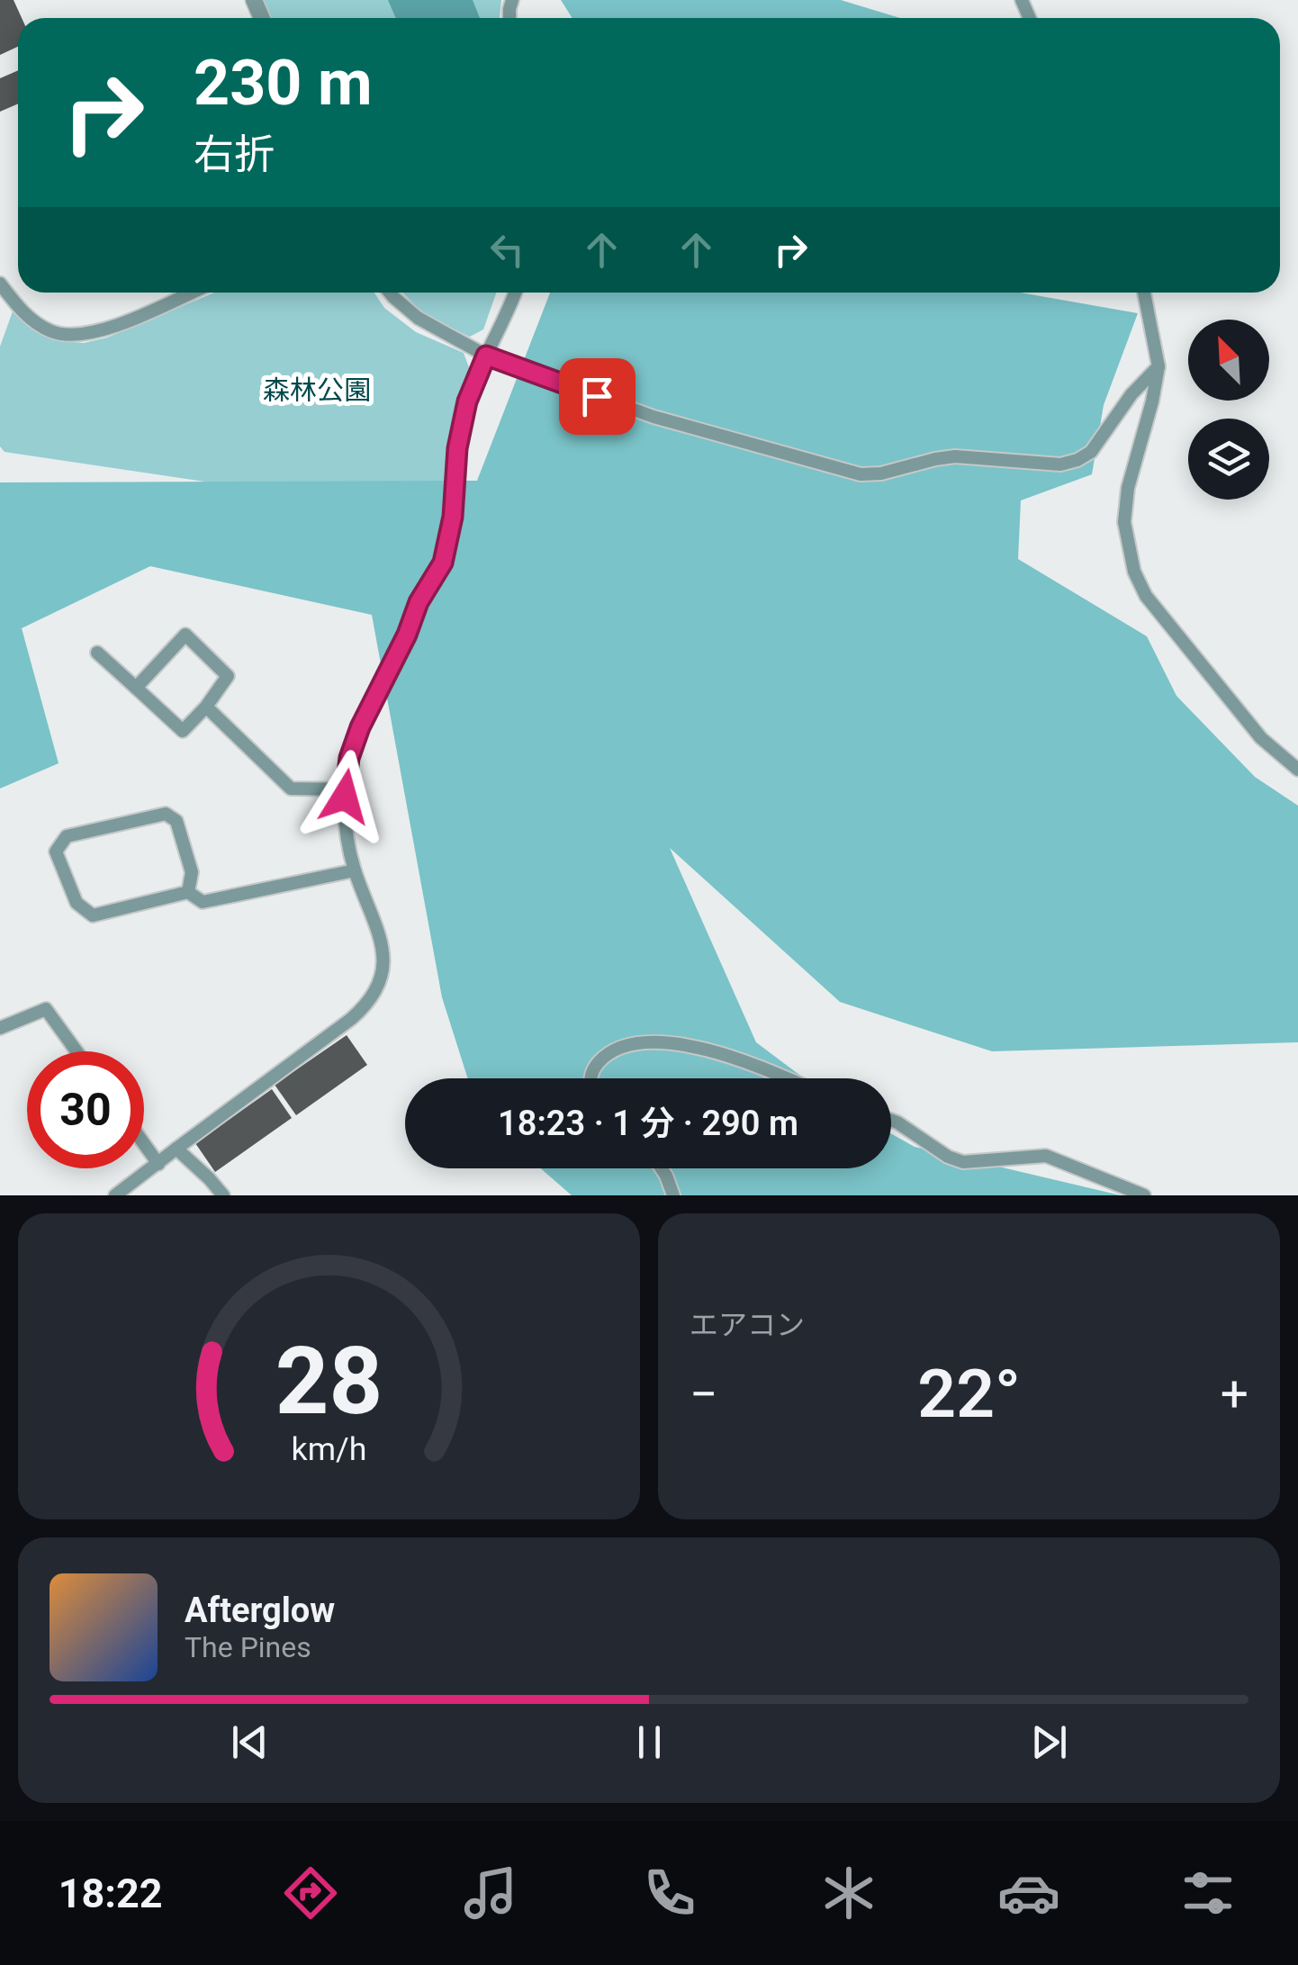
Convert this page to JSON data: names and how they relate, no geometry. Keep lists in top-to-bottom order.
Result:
{
  "parks": ["森林公園"],
  "north": "top left",
  "page": {
    "turn": ["230 m", "右折"],
    "limit": "30",
    "trip": "18:23 · 1 分 · 290 m",
    "tile": "エアコン",
    "heat": ["−", "22°", "+"],
    "song": ["Afterglow", "The Pines"],
    "tabs": "18:22",
    "gauge": ["28", "km/h"]
  }
}
